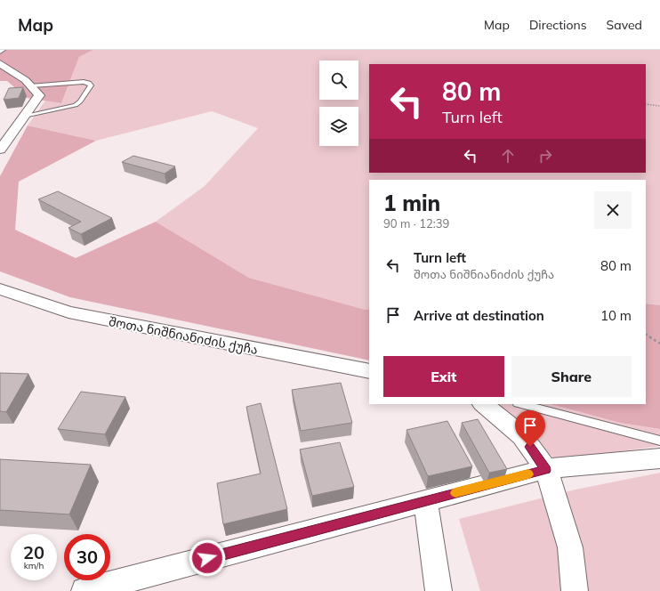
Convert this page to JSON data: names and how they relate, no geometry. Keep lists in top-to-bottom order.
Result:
{
  "streets": {
    "street": ["შოთა ნიშნიანიძის ქუჩა"]
  },
  "page": {
    "header": "Map",
    "nav": ["Map", "Directions", "Saved"],
    "turn": ["80 m", "Turn left"],
    "heading": ["1 min", "90 m · 12:39"],
    "list": [
      {
        "name": "Turn left",
        "note": "შოთა ნიშნიანიძის ქუჩა",
        "value": "80 m"
      },
      {
        "name": "Arrive at destination",
        "value": "10 m"
      }
    ],
    "buttons": ["Exit", "Share"],
    "speed": "20 km/h",
    "limit": "30"
  }
}
